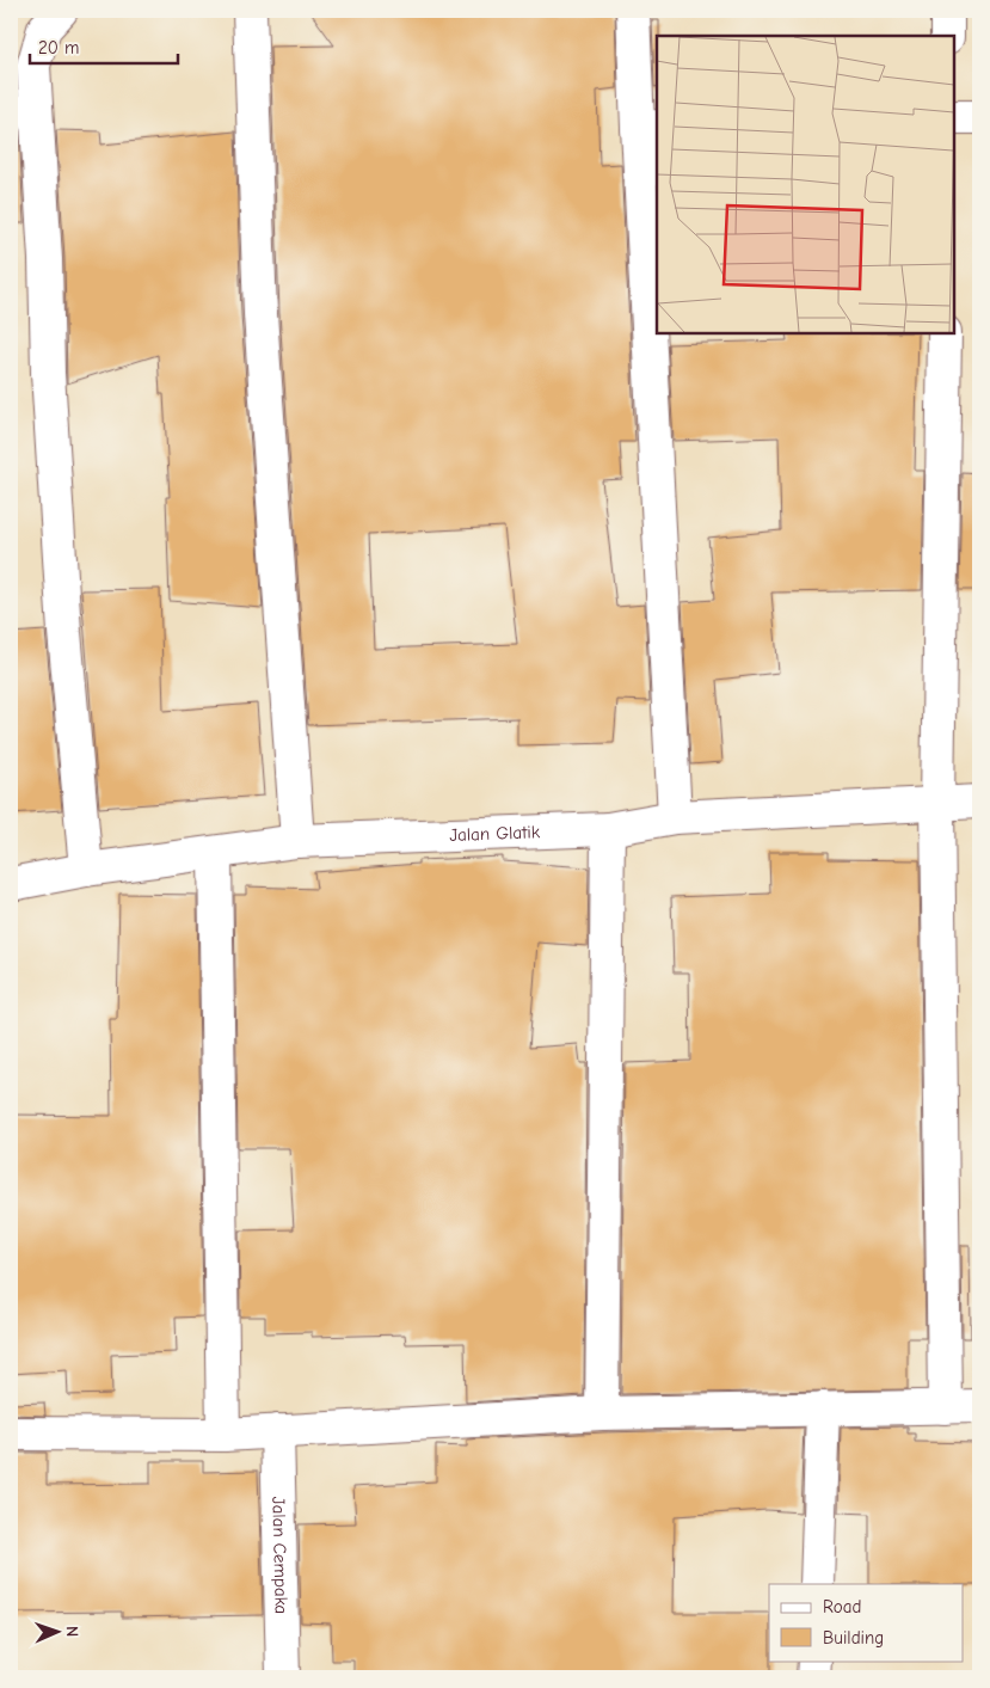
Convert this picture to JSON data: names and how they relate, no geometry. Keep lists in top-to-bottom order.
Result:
{
  "streets": {
    "street": ["Jalan Glatik", "Jalan Cempaka"]
  },
  "legend": ["Road", "Building"],
  "scale_bar": "20 m",
  "north": "right"
}
